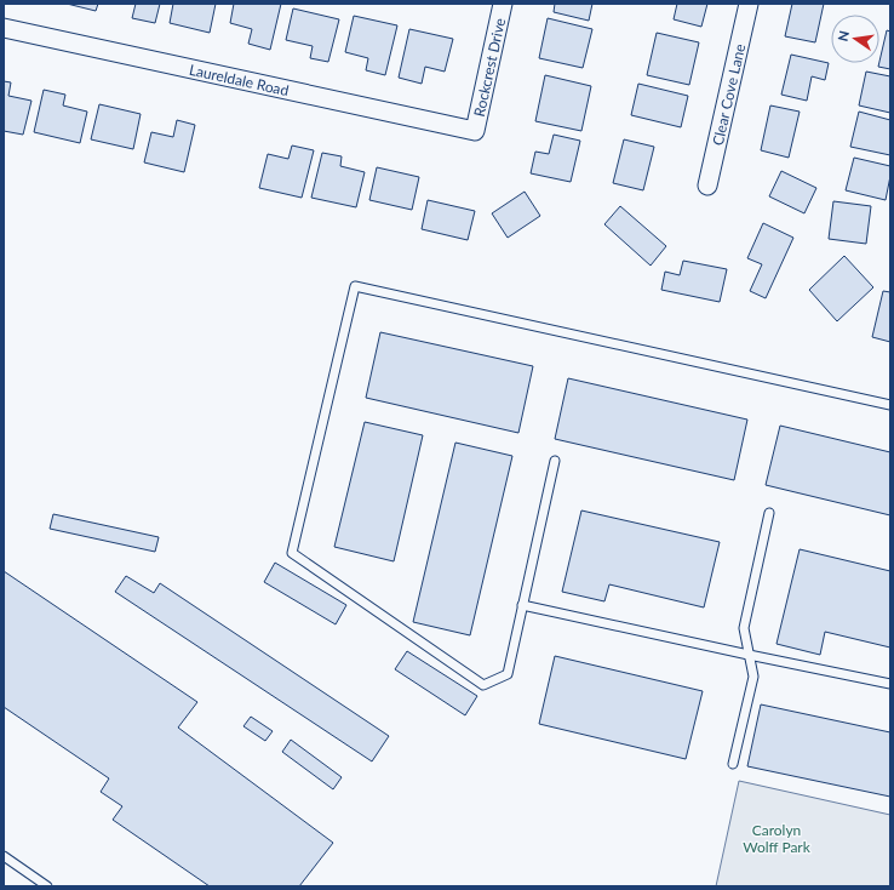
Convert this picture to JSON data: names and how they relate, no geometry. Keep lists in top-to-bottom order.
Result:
{
  "streets": {
    "street": ["Rockcrest Drive", "Laureldale Road", "Clear Cove Lane"]
  },
  "crossings": [
    ["Rockcrest Drive", "Laureldale Road"]
  ],
  "parks": ["Carolyn Wolff Park"],
  "north": "left"
}
